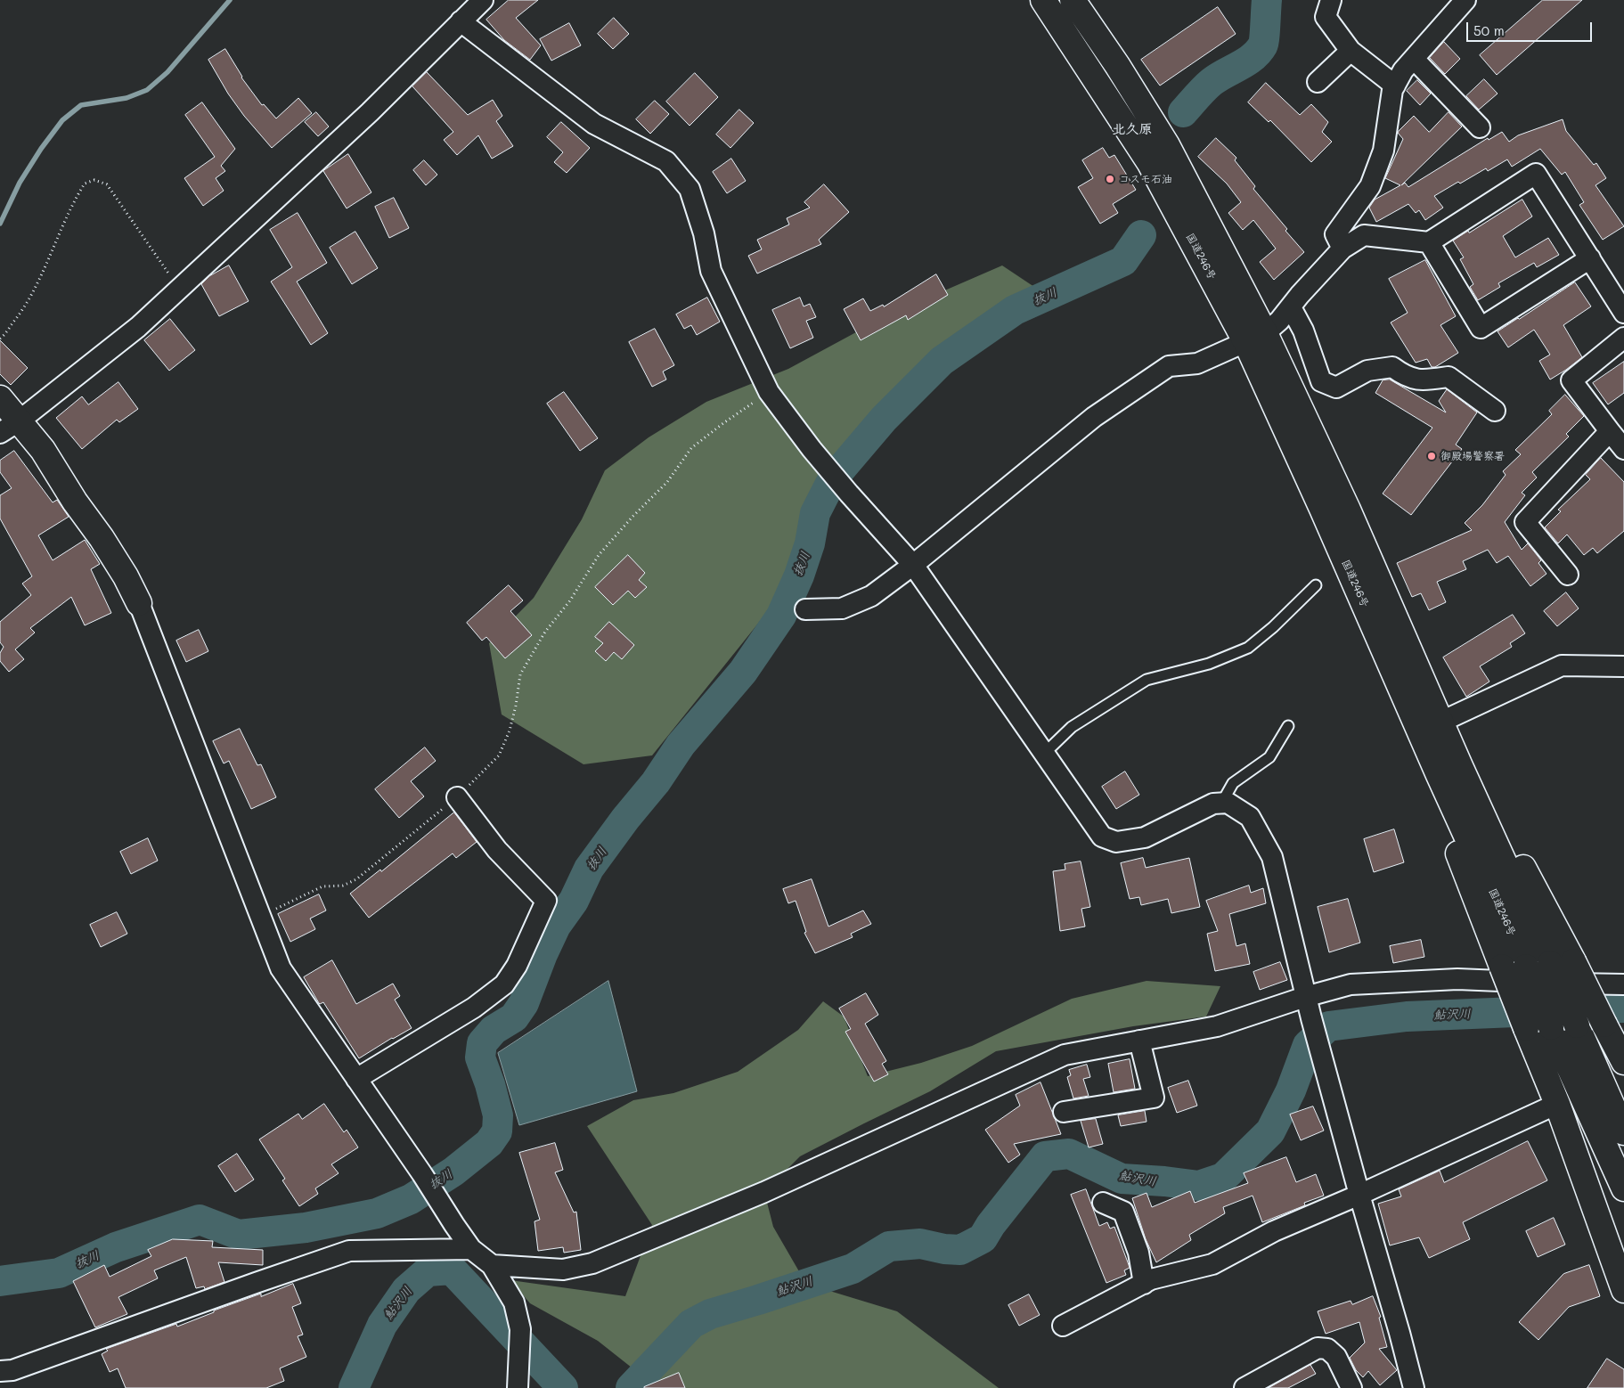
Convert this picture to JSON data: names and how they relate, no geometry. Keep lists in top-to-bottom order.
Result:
{
  "streets": {
    "main road": ["国道246号"]
  },
  "districts": ["北久原"],
  "water": ["抜川", "鮎沢川"],
  "places": ["コスモ石油", "御殿場警察署"],
  "scale_bar": "50 m"
}
